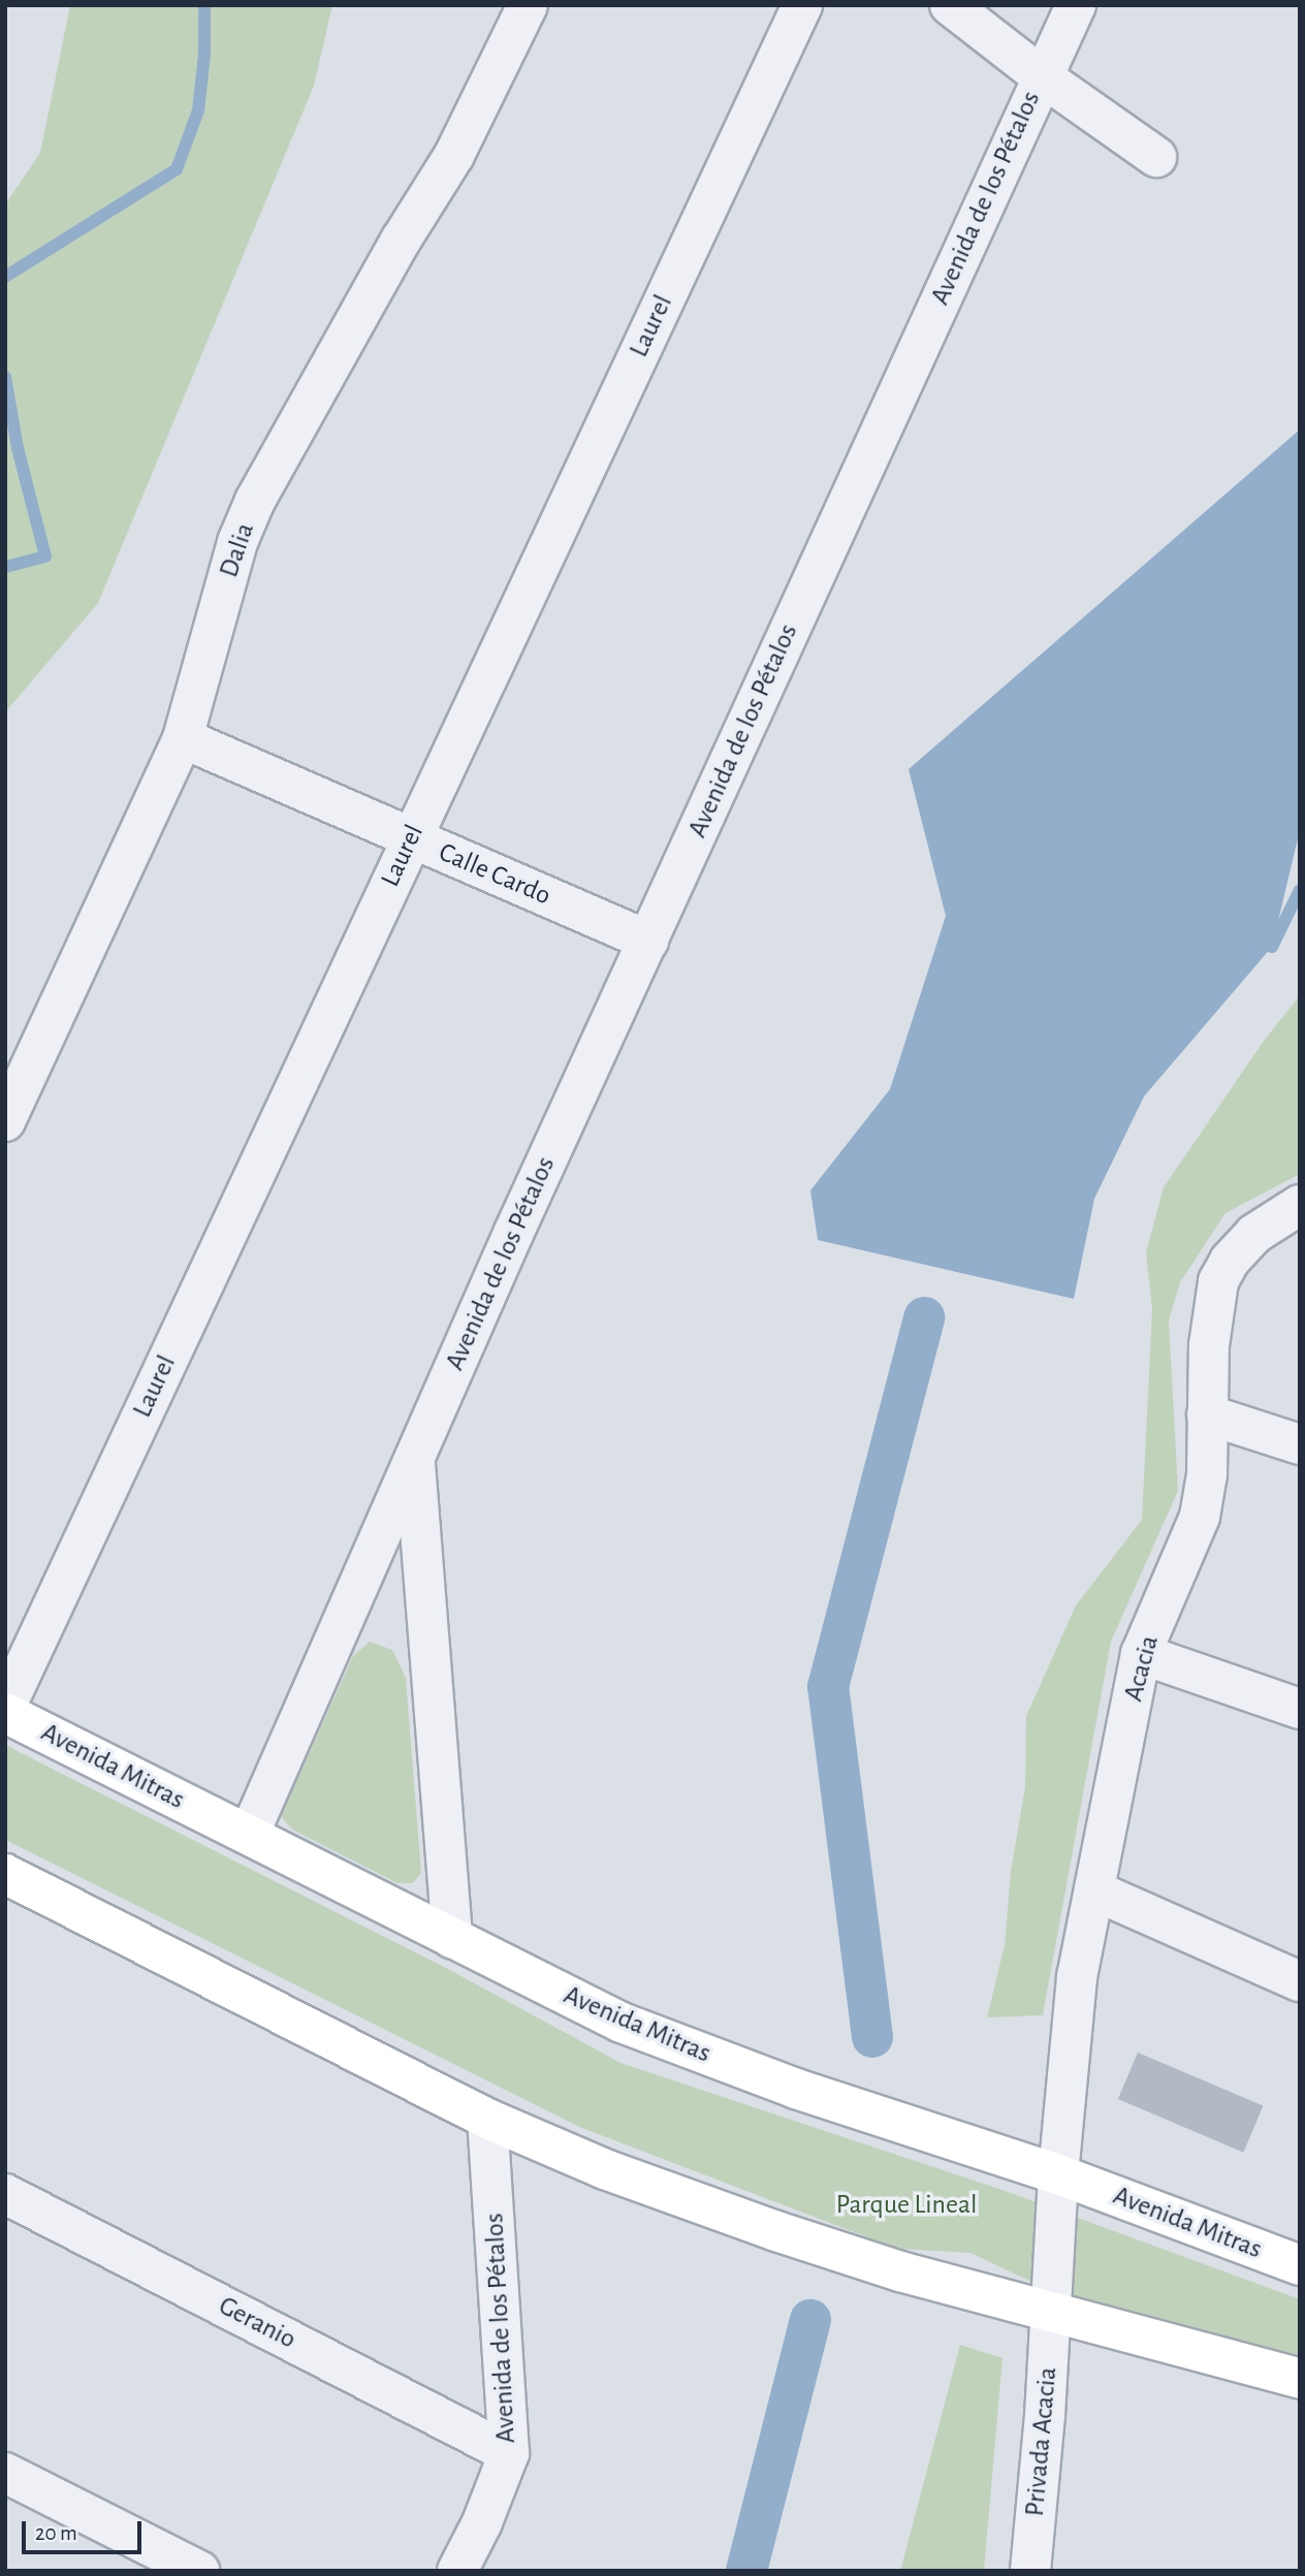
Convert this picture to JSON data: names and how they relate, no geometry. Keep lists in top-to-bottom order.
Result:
{
  "streets": {
    "street": [
      "Avenida de los Pétalos",
      "Laurel",
      "Dalia",
      "Calle Cardo",
      "Acacia",
      "Avenida Mitras",
      "Geranio",
      "Privada Acacia"
    ]
  },
  "crossings": [
    ["Avenida de los Pétalos", "Calle Cardo"],
    ["Avenida de los Pétalos", "Avenida Mitras"],
    ["Avenida de los Pétalos", "Geranio"],
    ["Laurel", "Calle Cardo"],
    ["Laurel", "Avenida Mitras"],
    ["Dalia", "Calle Cardo"],
    ["Acacia", "Avenida Mitras"],
    ["Acacia", "Privada Acacia"],
    ["Avenida Mitras", "Privada Acacia"]
  ],
  "parks": ["Parque Lineal"],
  "scale_bar": "20 m"
}
